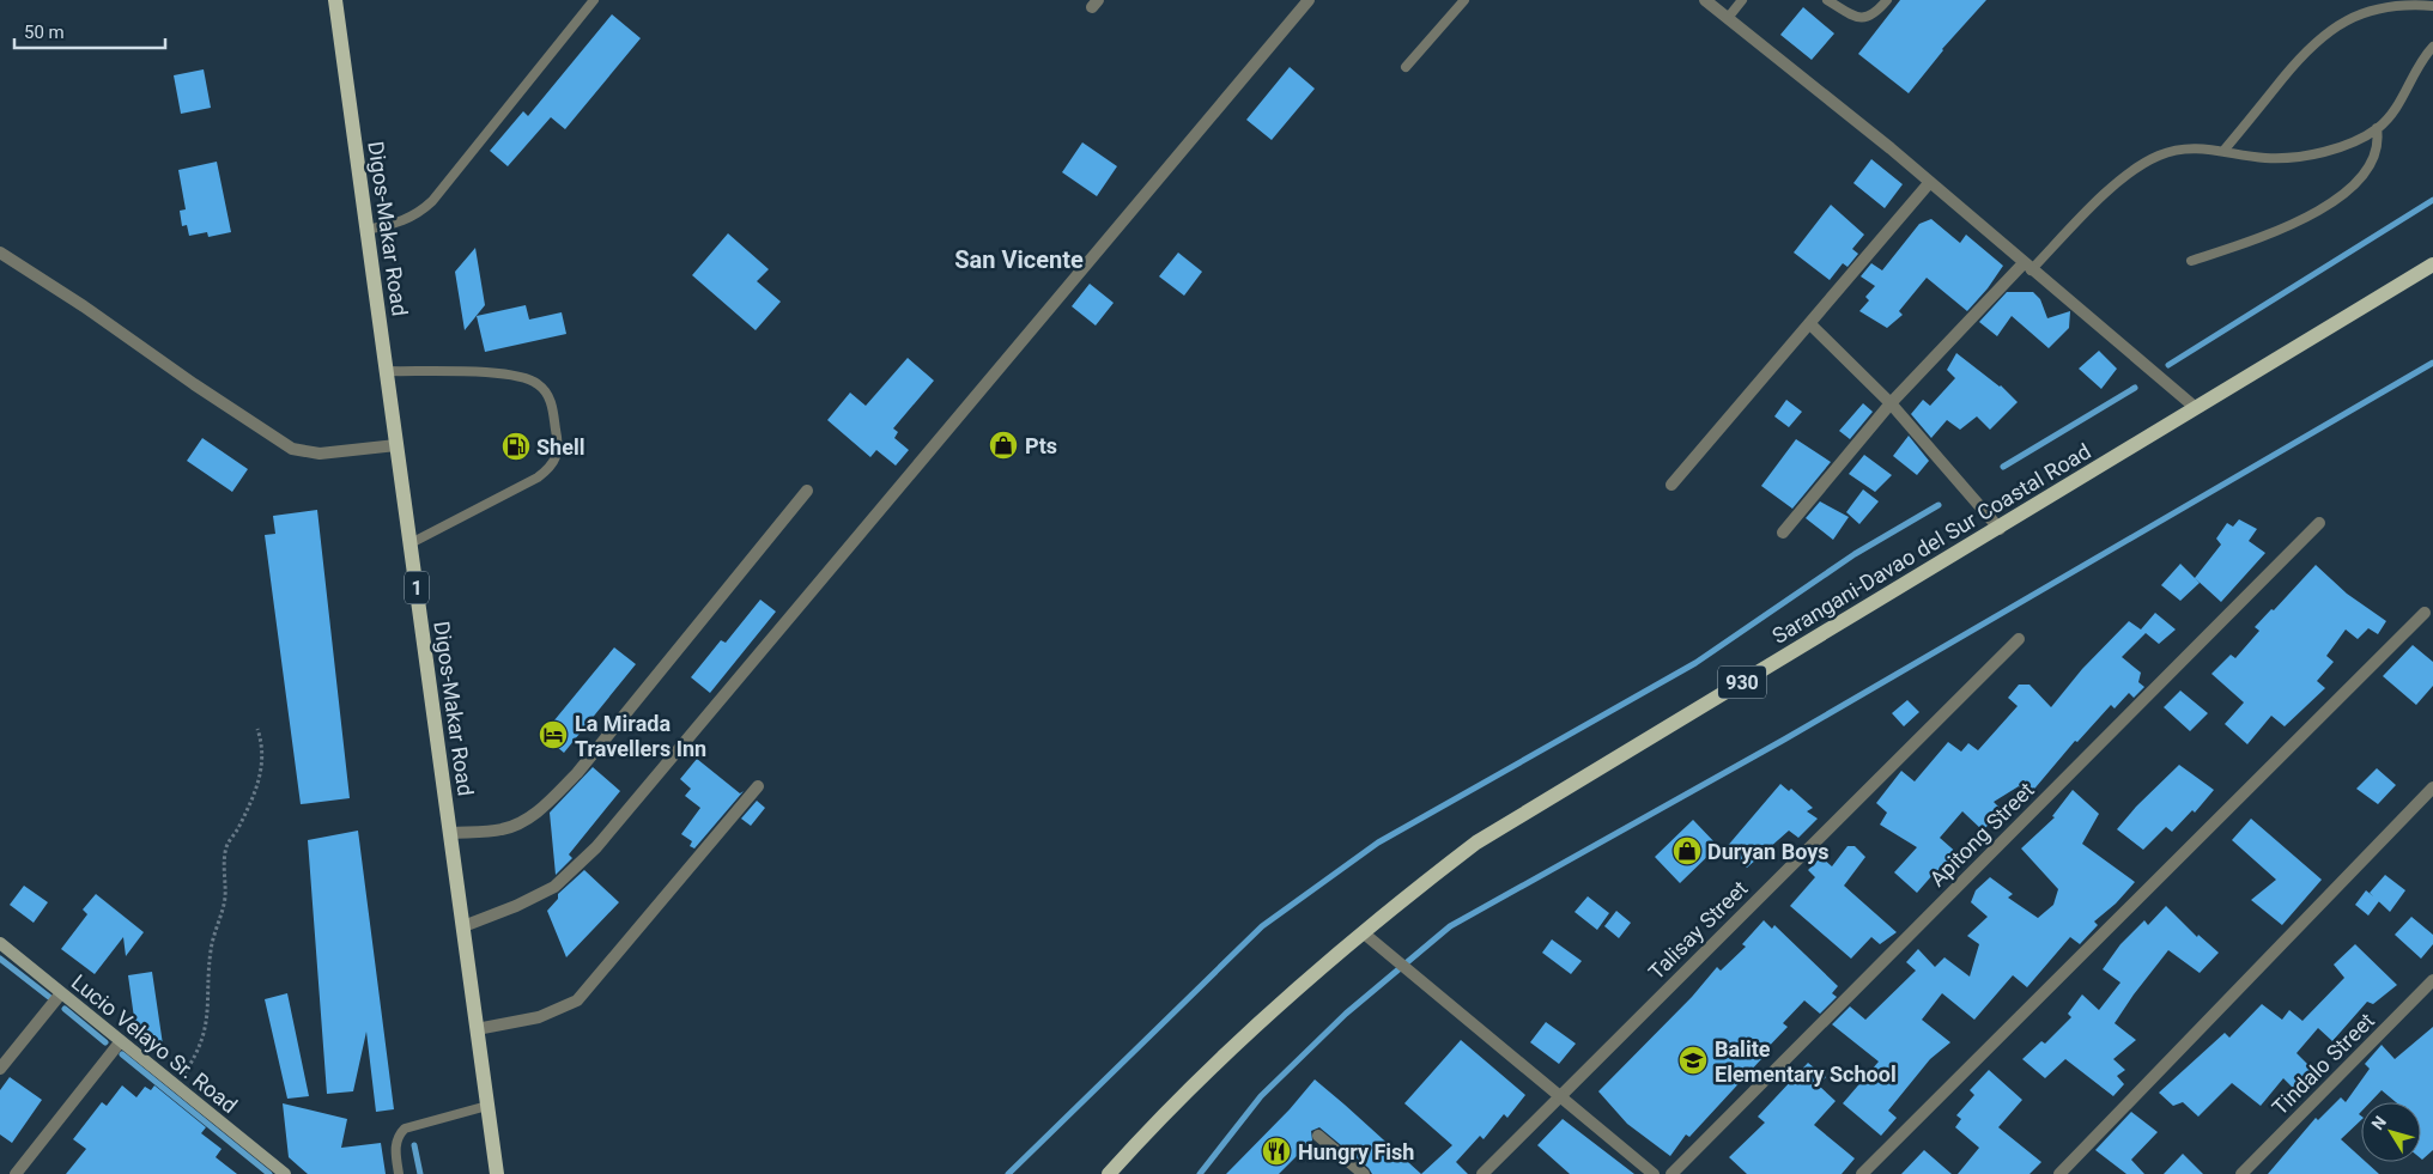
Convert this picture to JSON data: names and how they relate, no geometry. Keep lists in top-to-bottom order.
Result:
{
  "streets": {
    "main road": [
      "Digos-Makar Road",
      "Sarangani-Davao del Sur Coastal Road",
      "1",
      "930",
      "Lucio Velayo Sr. Road"
    ],
    "street": ["Apitong Street", "Talisay Street", "Tindalo Street"]
  },
  "districts": ["San Vicente"],
  "places": {
    "shop": ["Pts", "Duryan Boys"],
    "fuel station": ["Shell"],
    "hotel": ["La Mirada Travellers Inn"],
    "school or university": ["Balite Elementary School"],
    "restaurant": ["Hungry Fish"]
  },
  "scale_bar": "50 m",
  "north": "top left"
}
